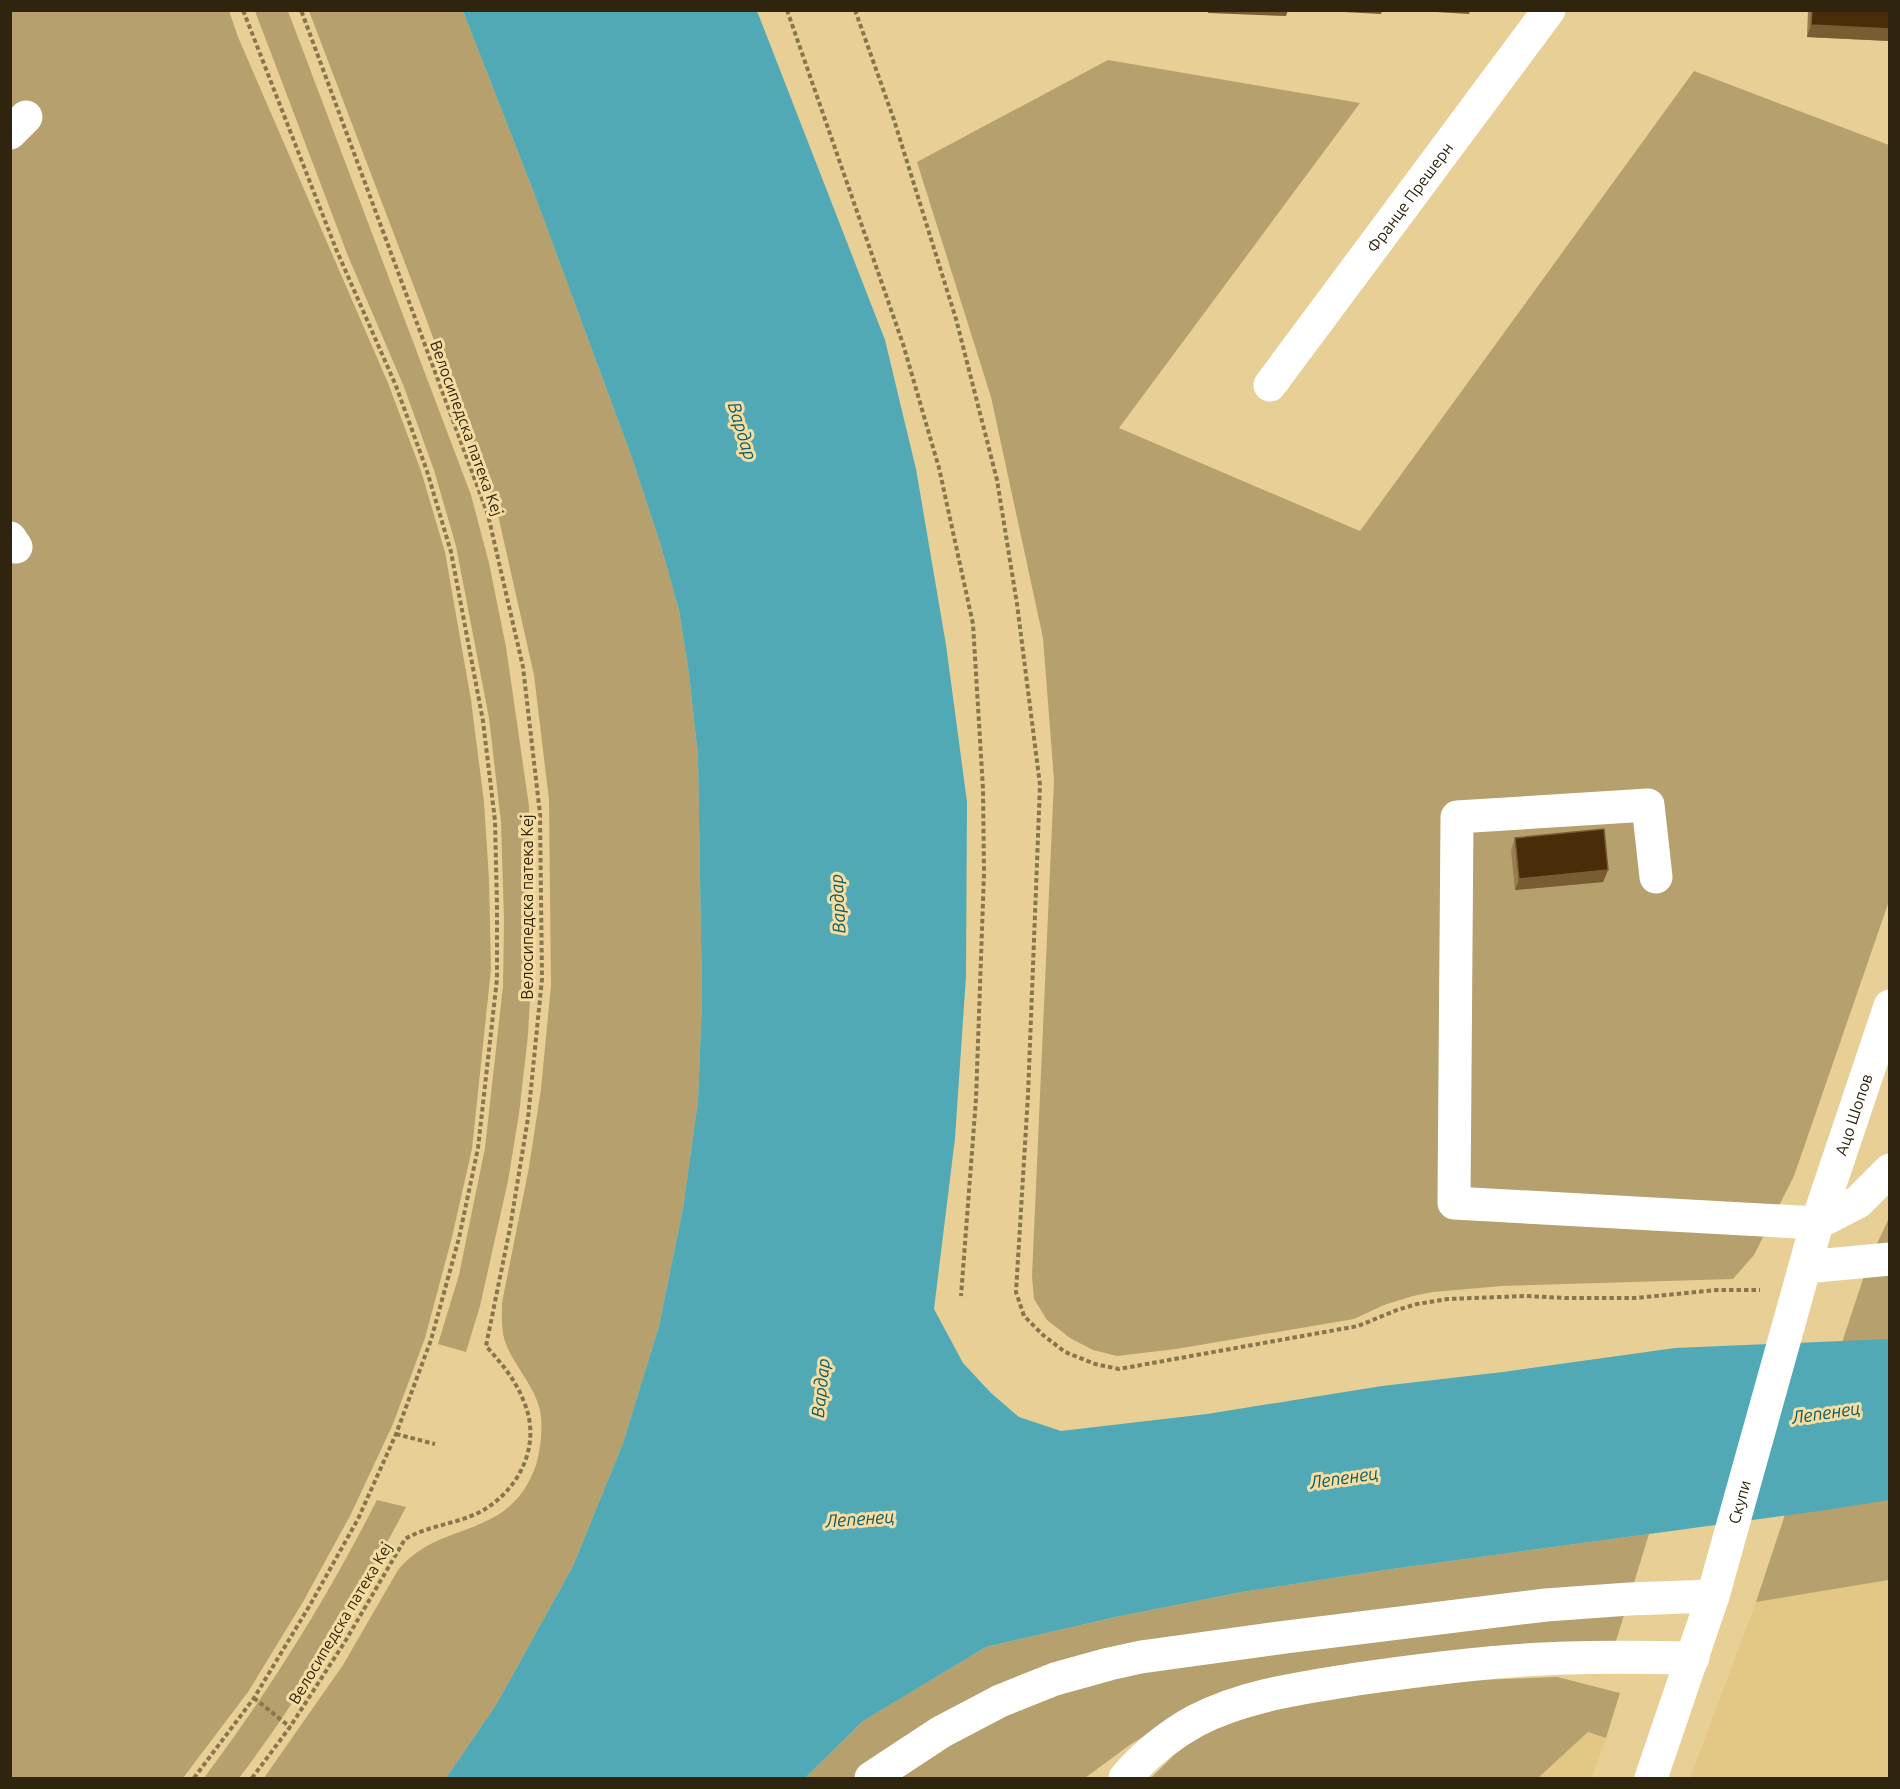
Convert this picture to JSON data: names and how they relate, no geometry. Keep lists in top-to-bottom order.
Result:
{
  "streets": {
    "street": ["Францe Прешерн", "Ацо Шопов", "Скупи"],
    "path": ["Велосипедска патека Кеј"]
  },
  "crossings": [
    ["Ацо Шопов", "Скупи"]
  ],
  "water": ["Вардар", "Лепенец"]
}
